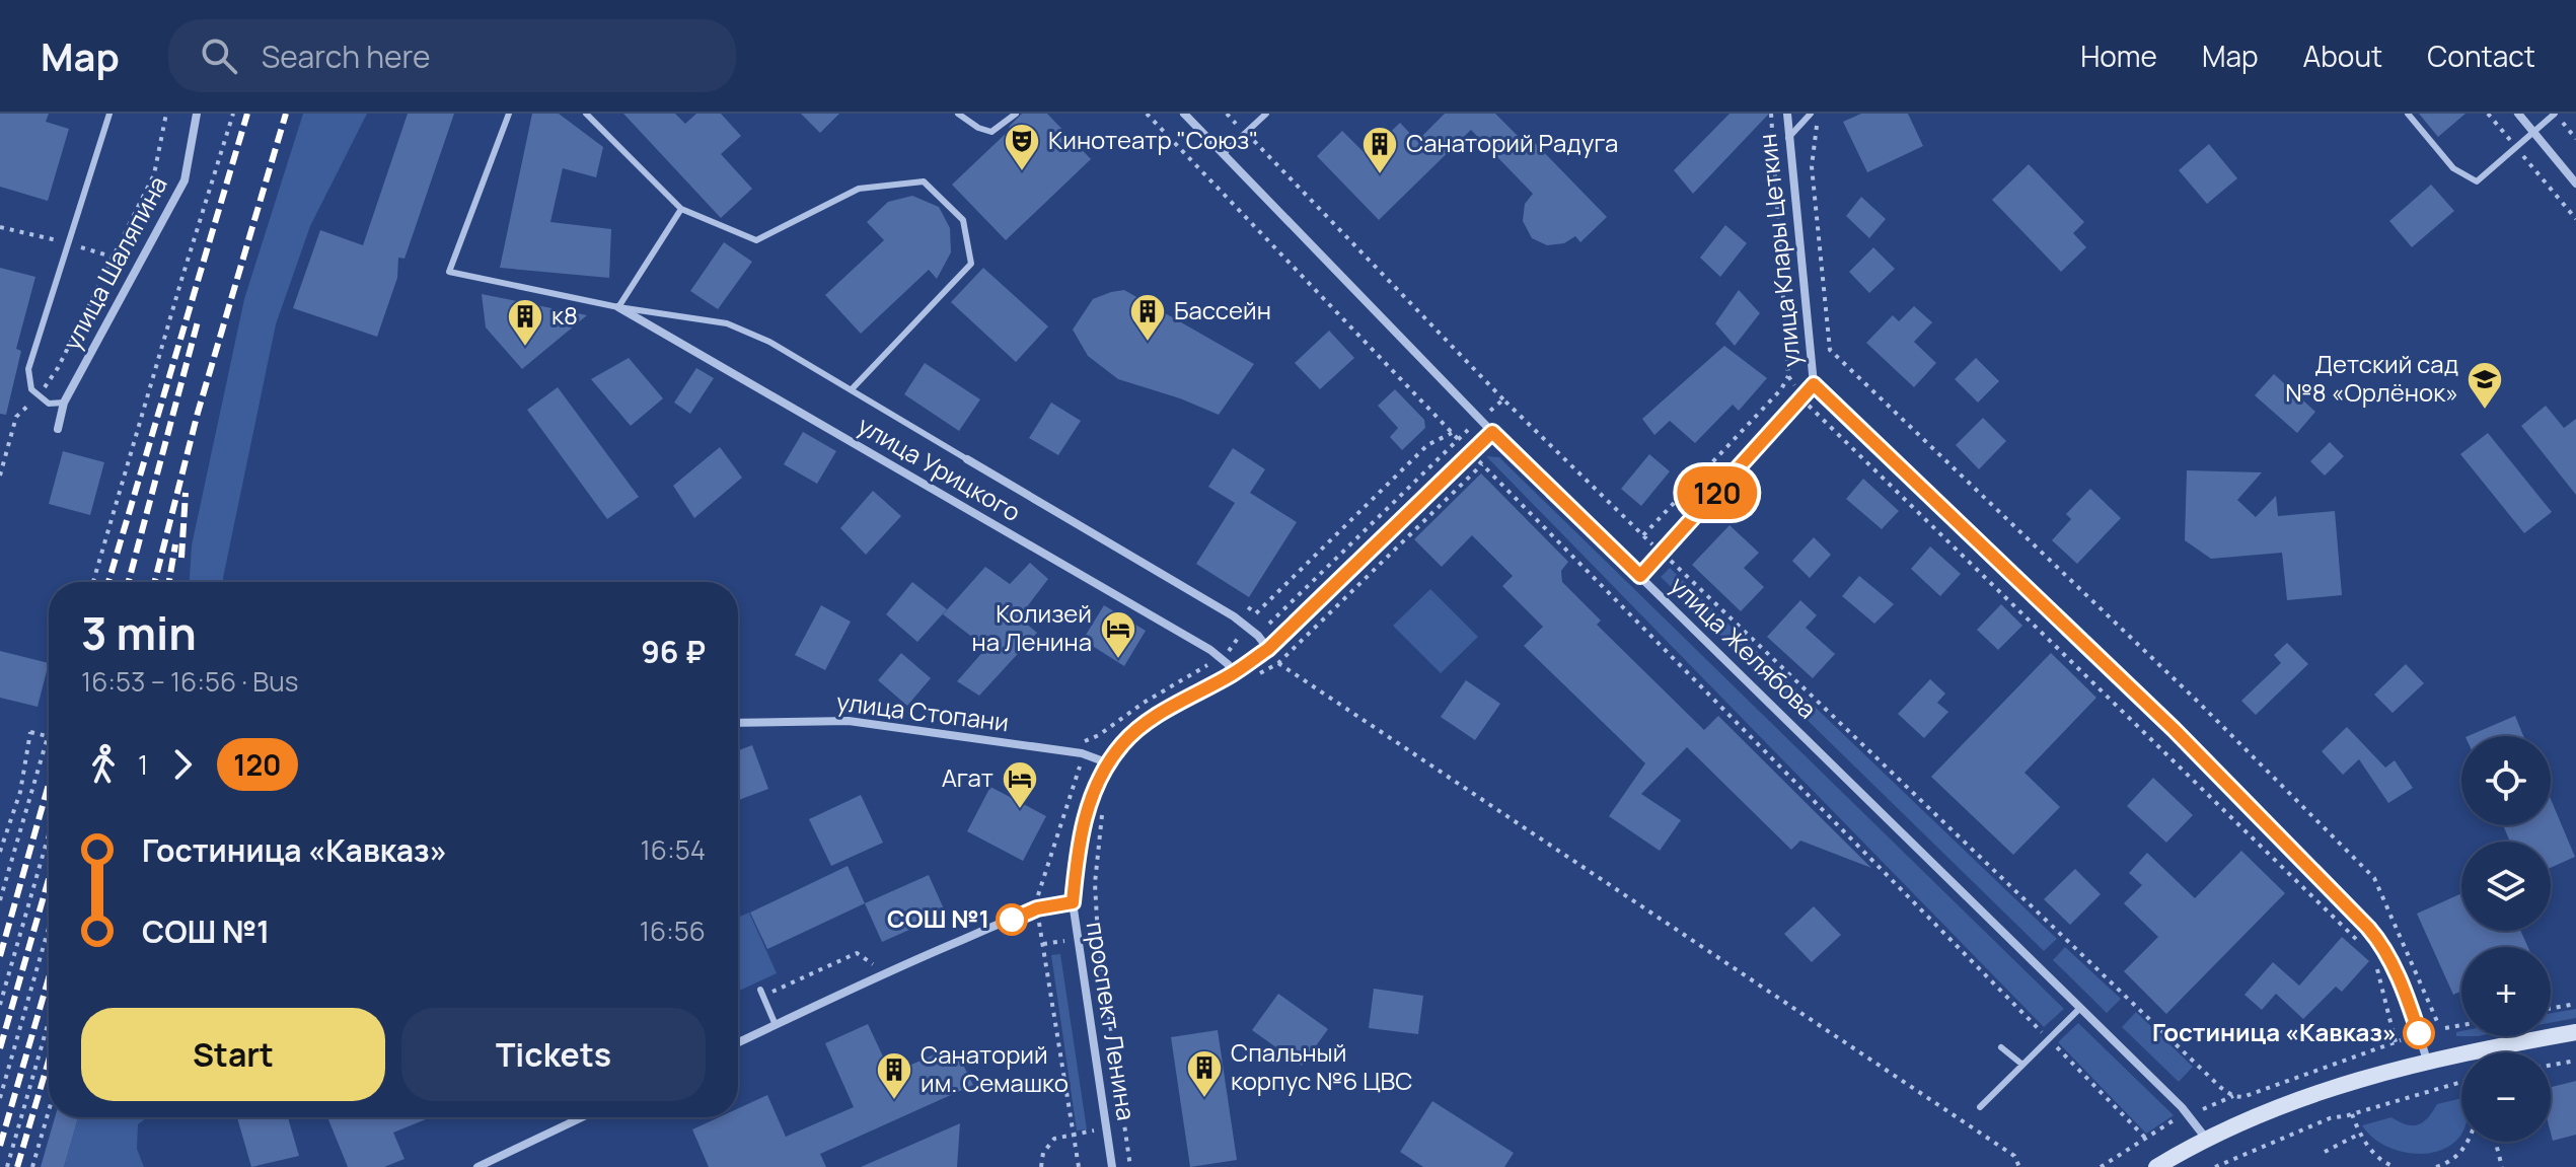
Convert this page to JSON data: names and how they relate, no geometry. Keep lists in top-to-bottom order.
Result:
{
  "streets": {
    "street": [
      "улица Клары Цеткин",
      "улица Шаляпина",
      "улица Урицкого",
      "улица Желябова",
      "улица Стопани",
      "проспект Ленина"
    ]
  },
  "crossings": [
    ["улица Урицкого", "проспект Ленина"],
    ["улица Желябова", "проспект Ленина"],
    ["улица Стопани", "проспект Ленина"]
  ],
  "places": {
    "theatre": ["Кинотеатр \"Союз\""],
    "building": [
      "Cанаторий Радуга",
      "Бассейн",
      "к8",
      "Спальный корпус №6 ЦВС",
      "Санаторий им. Семашко"
    ],
    "school or university": ["Детский сад №8 «Орлёнок»"],
    "hotel": ["Колизей на Ленина", "Агат"],
    "other": ["СОШ №1", "Гостиница «Кавказ»"]
  },
  "lines": ["bus line 120"],
  "page": {
    "header": "Map",
    "search": "Search here",
    "nav": [
      "Home",
      "Map",
      "About",
      "Contact"
    ],
    "on_map": "120",
    "heading": ["3 min", "16:53 – 16:56 · Bus", "96 ₽"],
    "legs": ["1", "120"],
    "map_buttons": ["+", "−"],
    "list": [
      {
        "name": "Гостиница «Кавказ»",
        "value": "16:54"
      },
      {
        "name": "СОШ №1",
        "value": "16:56"
      }
    ],
    "buttons": ["Start", "Tickets"]
  }
}
